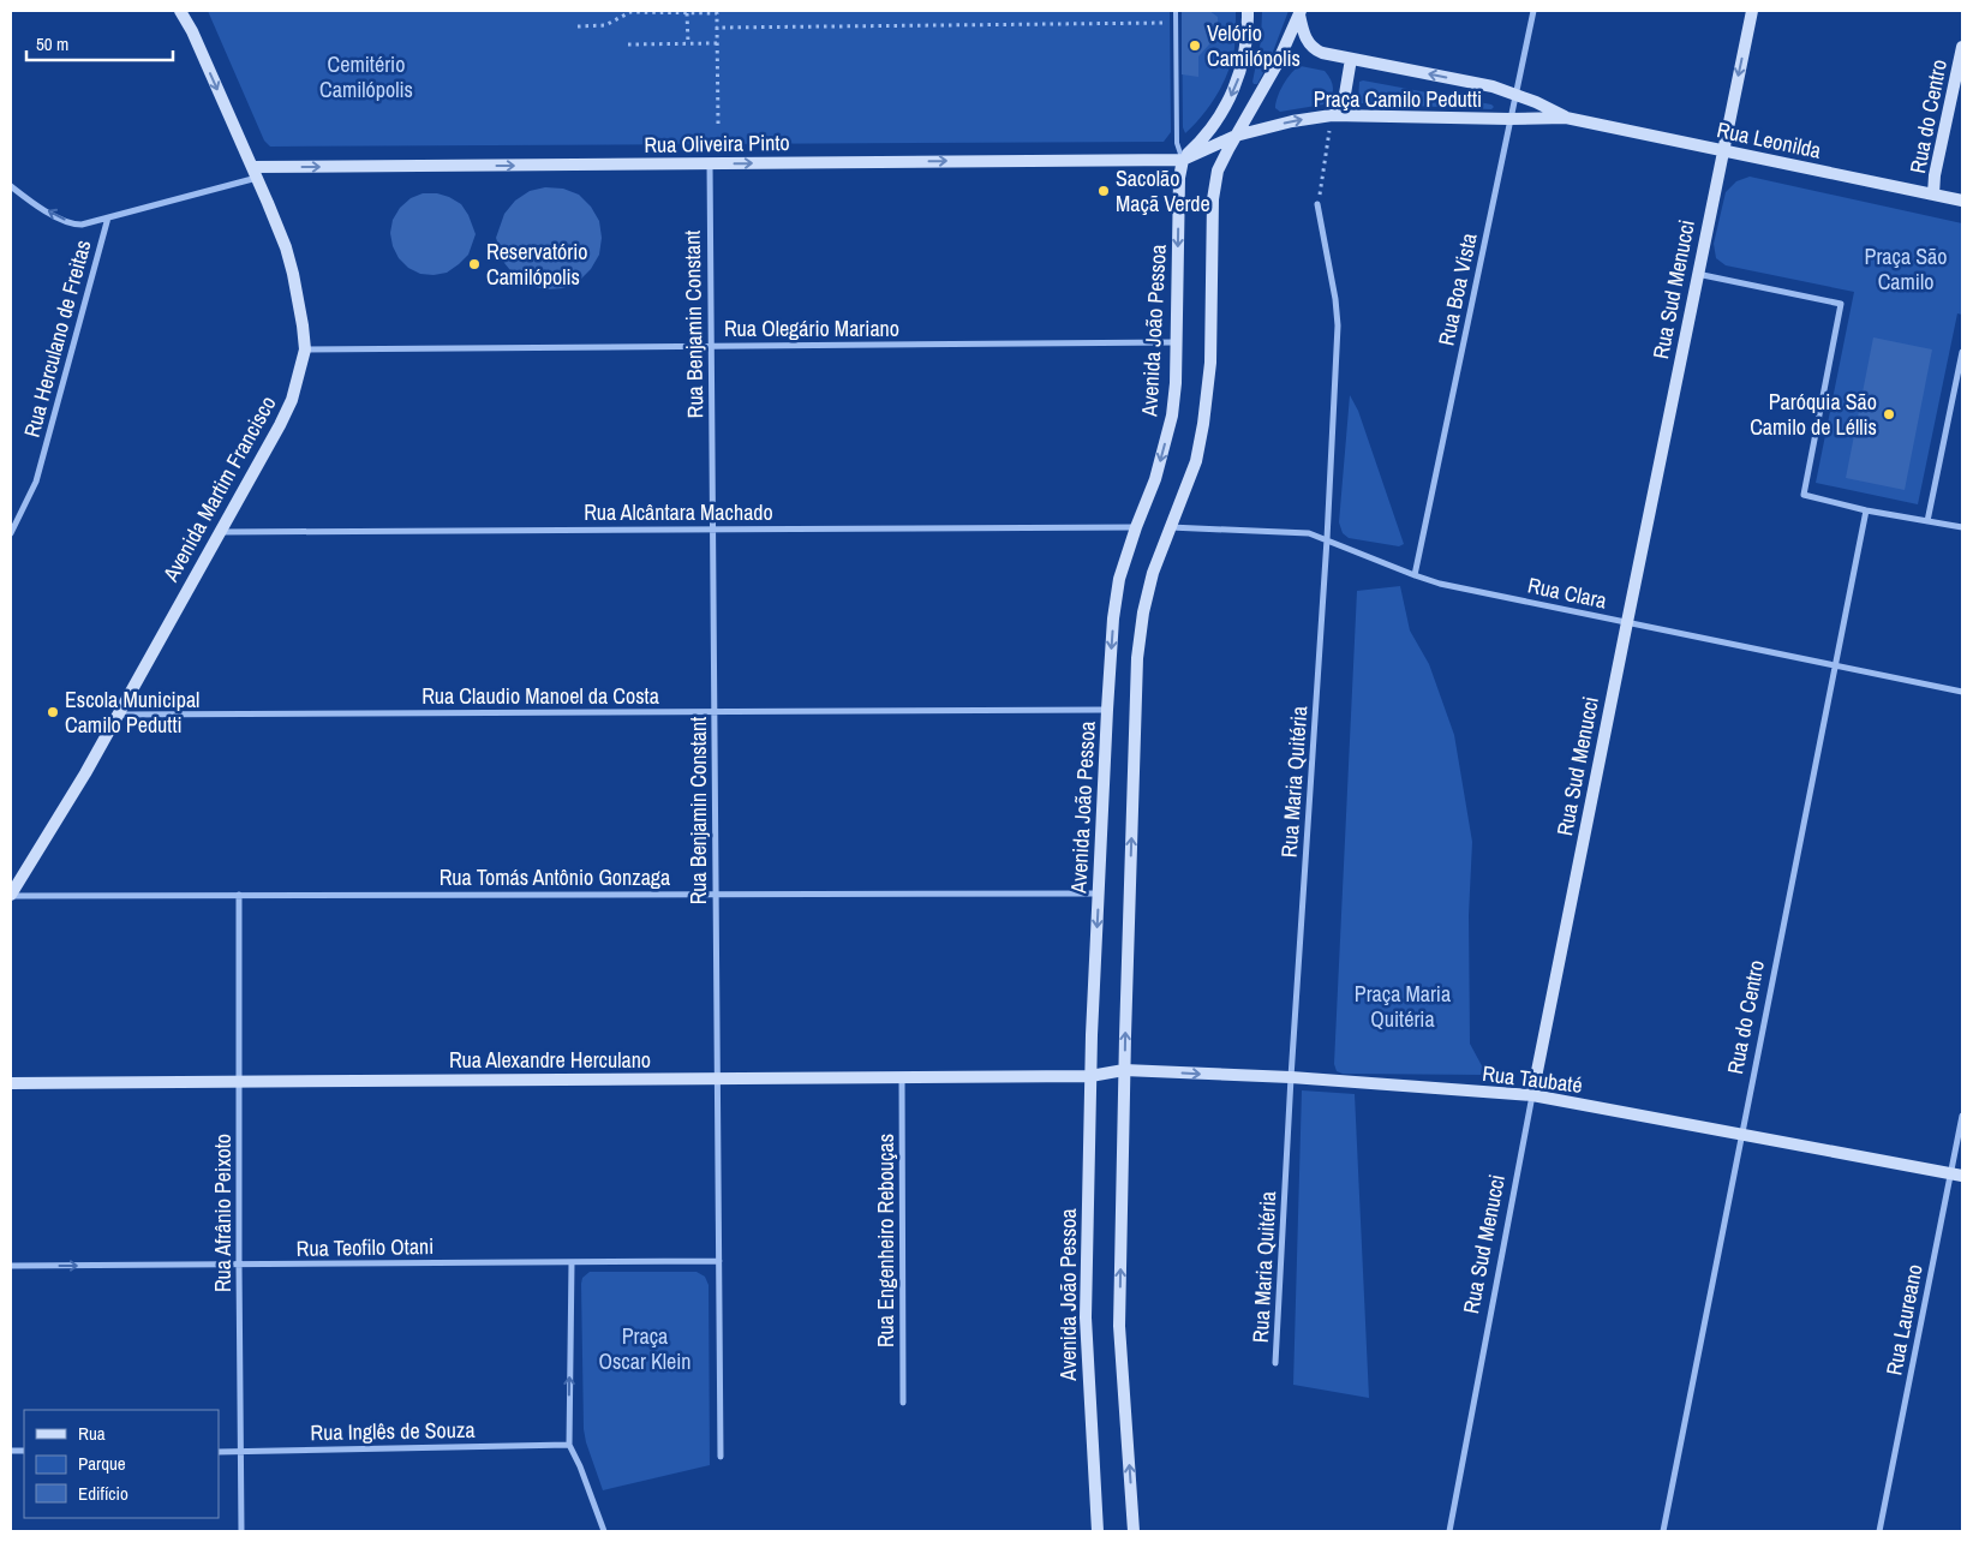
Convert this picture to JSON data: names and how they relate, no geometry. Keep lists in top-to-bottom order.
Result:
{
  "streets": {
    "main road": [
      "Praça Camilo Pedutti",
      "Rua do Centro",
      "Rua Leonilda",
      "Rua Oliveira Pinto",
      "Rua Sud Menucci",
      "Avenida João Pessoa",
      "Avenida Martim Francisco",
      "Rua Alexandre Herculano",
      "Rua Taubaté"
    ],
    "street": [
      "Rua Boa Vista",
      "Rua Benjamin Constant",
      "Rua Olegário Mariano",
      "Rua Herculano de Freitas",
      "Rua Alcântara Machado",
      "Rua Clara",
      "Rua Claudio Manoel da Costa",
      "Rua Maria Quitéria",
      "Rua Tomás Antônio Gonzaga",
      "Rua Afrânio Peixoto",
      "Rua Engenheiro Rebouças",
      "Rua Teofilo Otani",
      "Rua Laureano",
      "Rua Inglês de Souza"
    ]
  },
  "crossings": [
    ["Praça Camilo Pedutti", "Rua Leonilda"],
    ["Praça Camilo Pedutti", "Rua Boa Vista"],
    ["Rua do Centro", "Rua Leonilda"],
    ["Rua do Centro", "Rua Clara"],
    ["Rua do Centro", "Rua Taubaté"],
    ["Rua Leonilda", "Rua Boa Vista"],
    ["Rua Leonilda", "Rua Sud Menucci"],
    ["Rua Oliveira Pinto", "Rua Benjamin Constant"],
    ["Rua Oliveira Pinto", "Avenida João Pessoa"],
    ["Rua Oliveira Pinto", "Avenida Martim Francisco"],
    ["Rua Boa Vista", "Rua Clara"],
    ["Rua Sud Menucci", "Rua Clara"],
    ["Rua Sud Menucci", "Rua Taubaté"],
    ["Rua Benjamin Constant", "Rua Olegário Mariano"],
    ["Rua Benjamin Constant", "Rua Alcântara Machado"],
    ["Rua Benjamin Constant", "Rua Claudio Manoel da Costa"],
    ["Rua Benjamin Constant", "Rua Tomás Antônio Gonzaga"],
    ["Rua Benjamin Constant", "Rua Alexandre Herculano"],
    ["Rua Benjamin Constant", "Rua Teofilo Otani"],
    ["Rua Olegário Mariano", "Avenida João Pessoa"],
    ["Rua Olegário Mariano", "Avenida Martim Francisco"],
    ["Avenida João Pessoa", "Rua Alcântara Machado"],
    ["Avenida João Pessoa", "Rua Claudio Manoel da Costa"],
    ["Avenida João Pessoa", "Rua Tomás Antônio Gonzaga"],
    ["Avenida João Pessoa", "Rua Alexandre Herculano"],
    ["Avenida João Pessoa", "Rua Taubaté"],
    ["Avenida Martim Francisco", "Rua Alcântara Machado"],
    ["Avenida Martim Francisco", "Rua Claudio Manoel da Costa"],
    ["Avenida Martim Francisco", "Rua Tomás Antônio Gonzaga"],
    ["Rua Clara", "Rua Maria Quitéria"],
    ["Rua Maria Quitéria", "Rua Taubaté"],
    ["Rua Tomás Antônio Gonzaga", "Rua Afrânio Peixoto"],
    ["Rua Alexandre Herculano", "Rua Taubaté"],
    ["Rua Alexandre Herculano", "Rua Afrânio Peixoto"],
    ["Rua Alexandre Herculano", "Rua Engenheiro Rebouças"],
    ["Rua Taubaté", "Rua Laureano"],
    ["Rua Afrânio Peixoto", "Rua Teofilo Otani"],
    ["Rua Afrânio Peixoto", "Rua Inglês de Souza"]
  ],
  "one_way": ["Rua Oliveira Pinto"],
  "parks": [
    "Cemitério Camilópolis",
    "Praça São Camilo",
    "Praça Maria Quitéria",
    "Praça Oscar Klein"
  ],
  "places": [
    "Velório Camilópolis",
    "Sacolão Maçã Verde",
    "Reservatório Camilópolis",
    "Paróquia São Camilo de Léllis",
    "Escola Municipal Camilo Pedutti"
  ],
  "legend": ["Rua", "Parque", "Edifício"],
  "scale_bar": "50 m"
}
